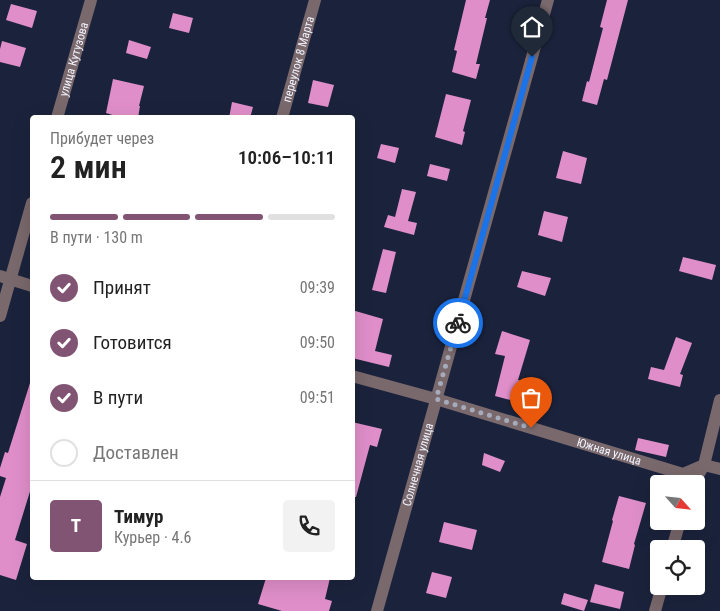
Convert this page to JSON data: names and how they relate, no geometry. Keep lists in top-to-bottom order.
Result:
{
  "streets": {
    "street": [
      "улица Кутузова",
      "переулок 8 Марта",
      "Южная улица",
      "Солнечная улица"
    ]
  },
  "crossings": [
    ["Южная улица", "Солнечная улица"]
  ],
  "north": "bottom right",
  "page": {
    "heading": ["2 мин", "Прибудет через", "10:06–10:11"],
    "panel": ["Тимур", "Курьер · 4.6"],
    "bar": "В пути · 130 m",
    "list": [
      ["Принят", "09:39"],
      ["Готовится", "09:50"],
      ["В пути", "09:51"],
      "Доставлен"
    ],
    "round": "Т"
  }
}
